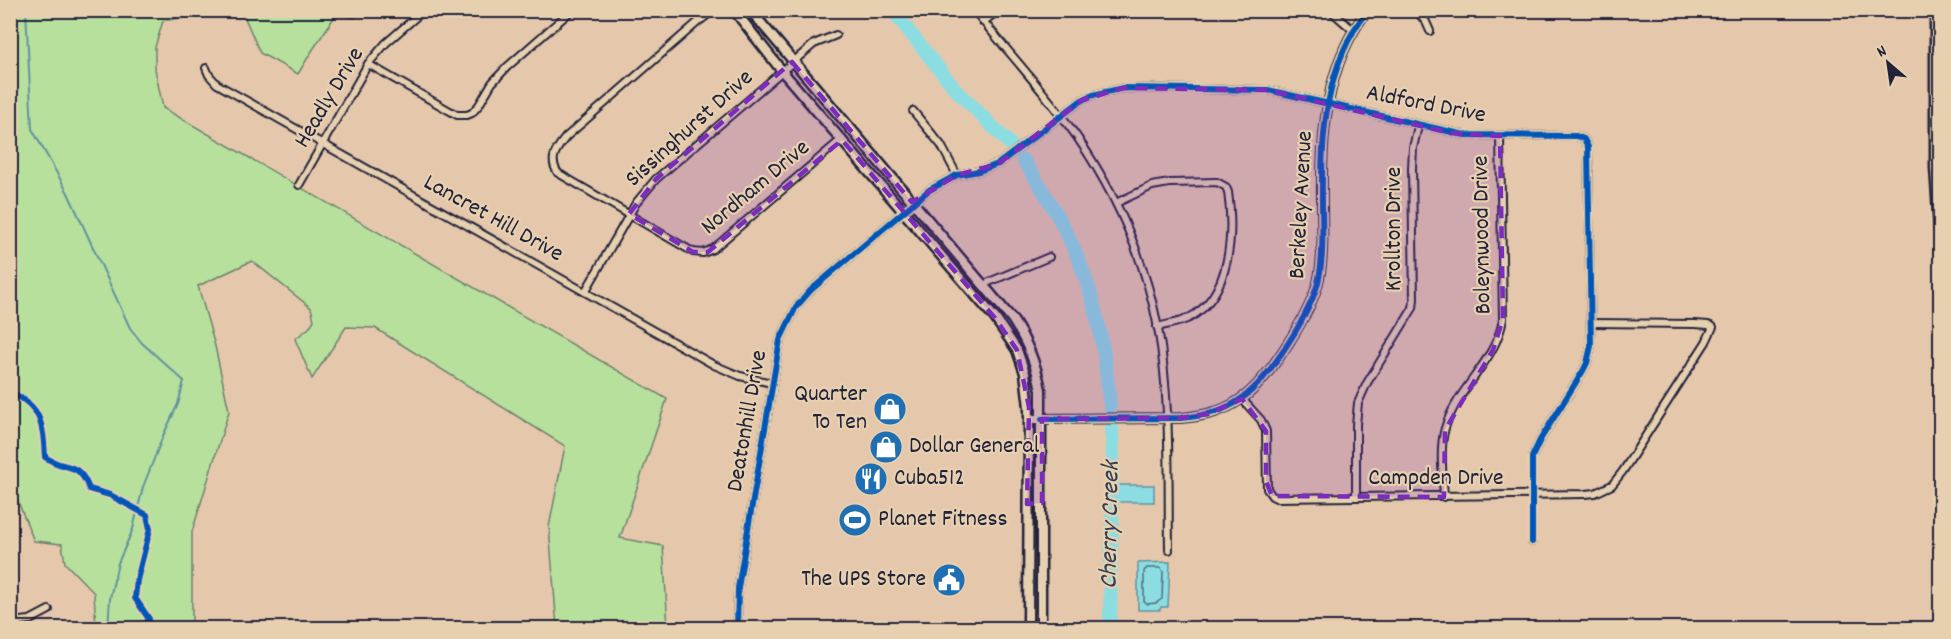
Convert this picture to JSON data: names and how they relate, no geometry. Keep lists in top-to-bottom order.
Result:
{
  "streets": {
    "street": [
      "Headly Drive",
      "Aldford Drive",
      "Sissinghurst Drive",
      "Nordham Drive",
      "Berkeley Avenue",
      "Lancret Hill Drive",
      "Krollton Drive",
      "Boleynwood Drive",
      "Deatonhill Drive",
      "Campden Drive"
    ]
  },
  "crossings": [
    ["Headly Drive", "Lancret Hill Drive"],
    ["Aldford Drive", "Berkeley Avenue"],
    ["Aldford Drive", "Krollton Drive"],
    ["Aldford Drive", "Boleynwood Drive"],
    ["Aldford Drive", "Deatonhill Drive"],
    ["Aldford Drive", "Campden Drive"],
    ["Sissinghurst Drive", "Nordham Drive"],
    ["Sissinghurst Drive", "Lancret Hill Drive"],
    ["Berkeley Avenue", "Campden Drive"],
    ["Lancret Hill Drive", "Deatonhill Drive"],
    ["Krollton Drive", "Campden Drive"],
    ["Boleynwood Drive", "Campden Drive"]
  ],
  "water": ["Cherry Creek"],
  "places": {
    "shop": ["Quarter To Ten", "Dollar General"],
    "restaurant": ["Cuba512"],
    "sports": ["Planet Fitness"],
    "public building": ["The UPS Store"]
  },
  "north": "top left"
}
